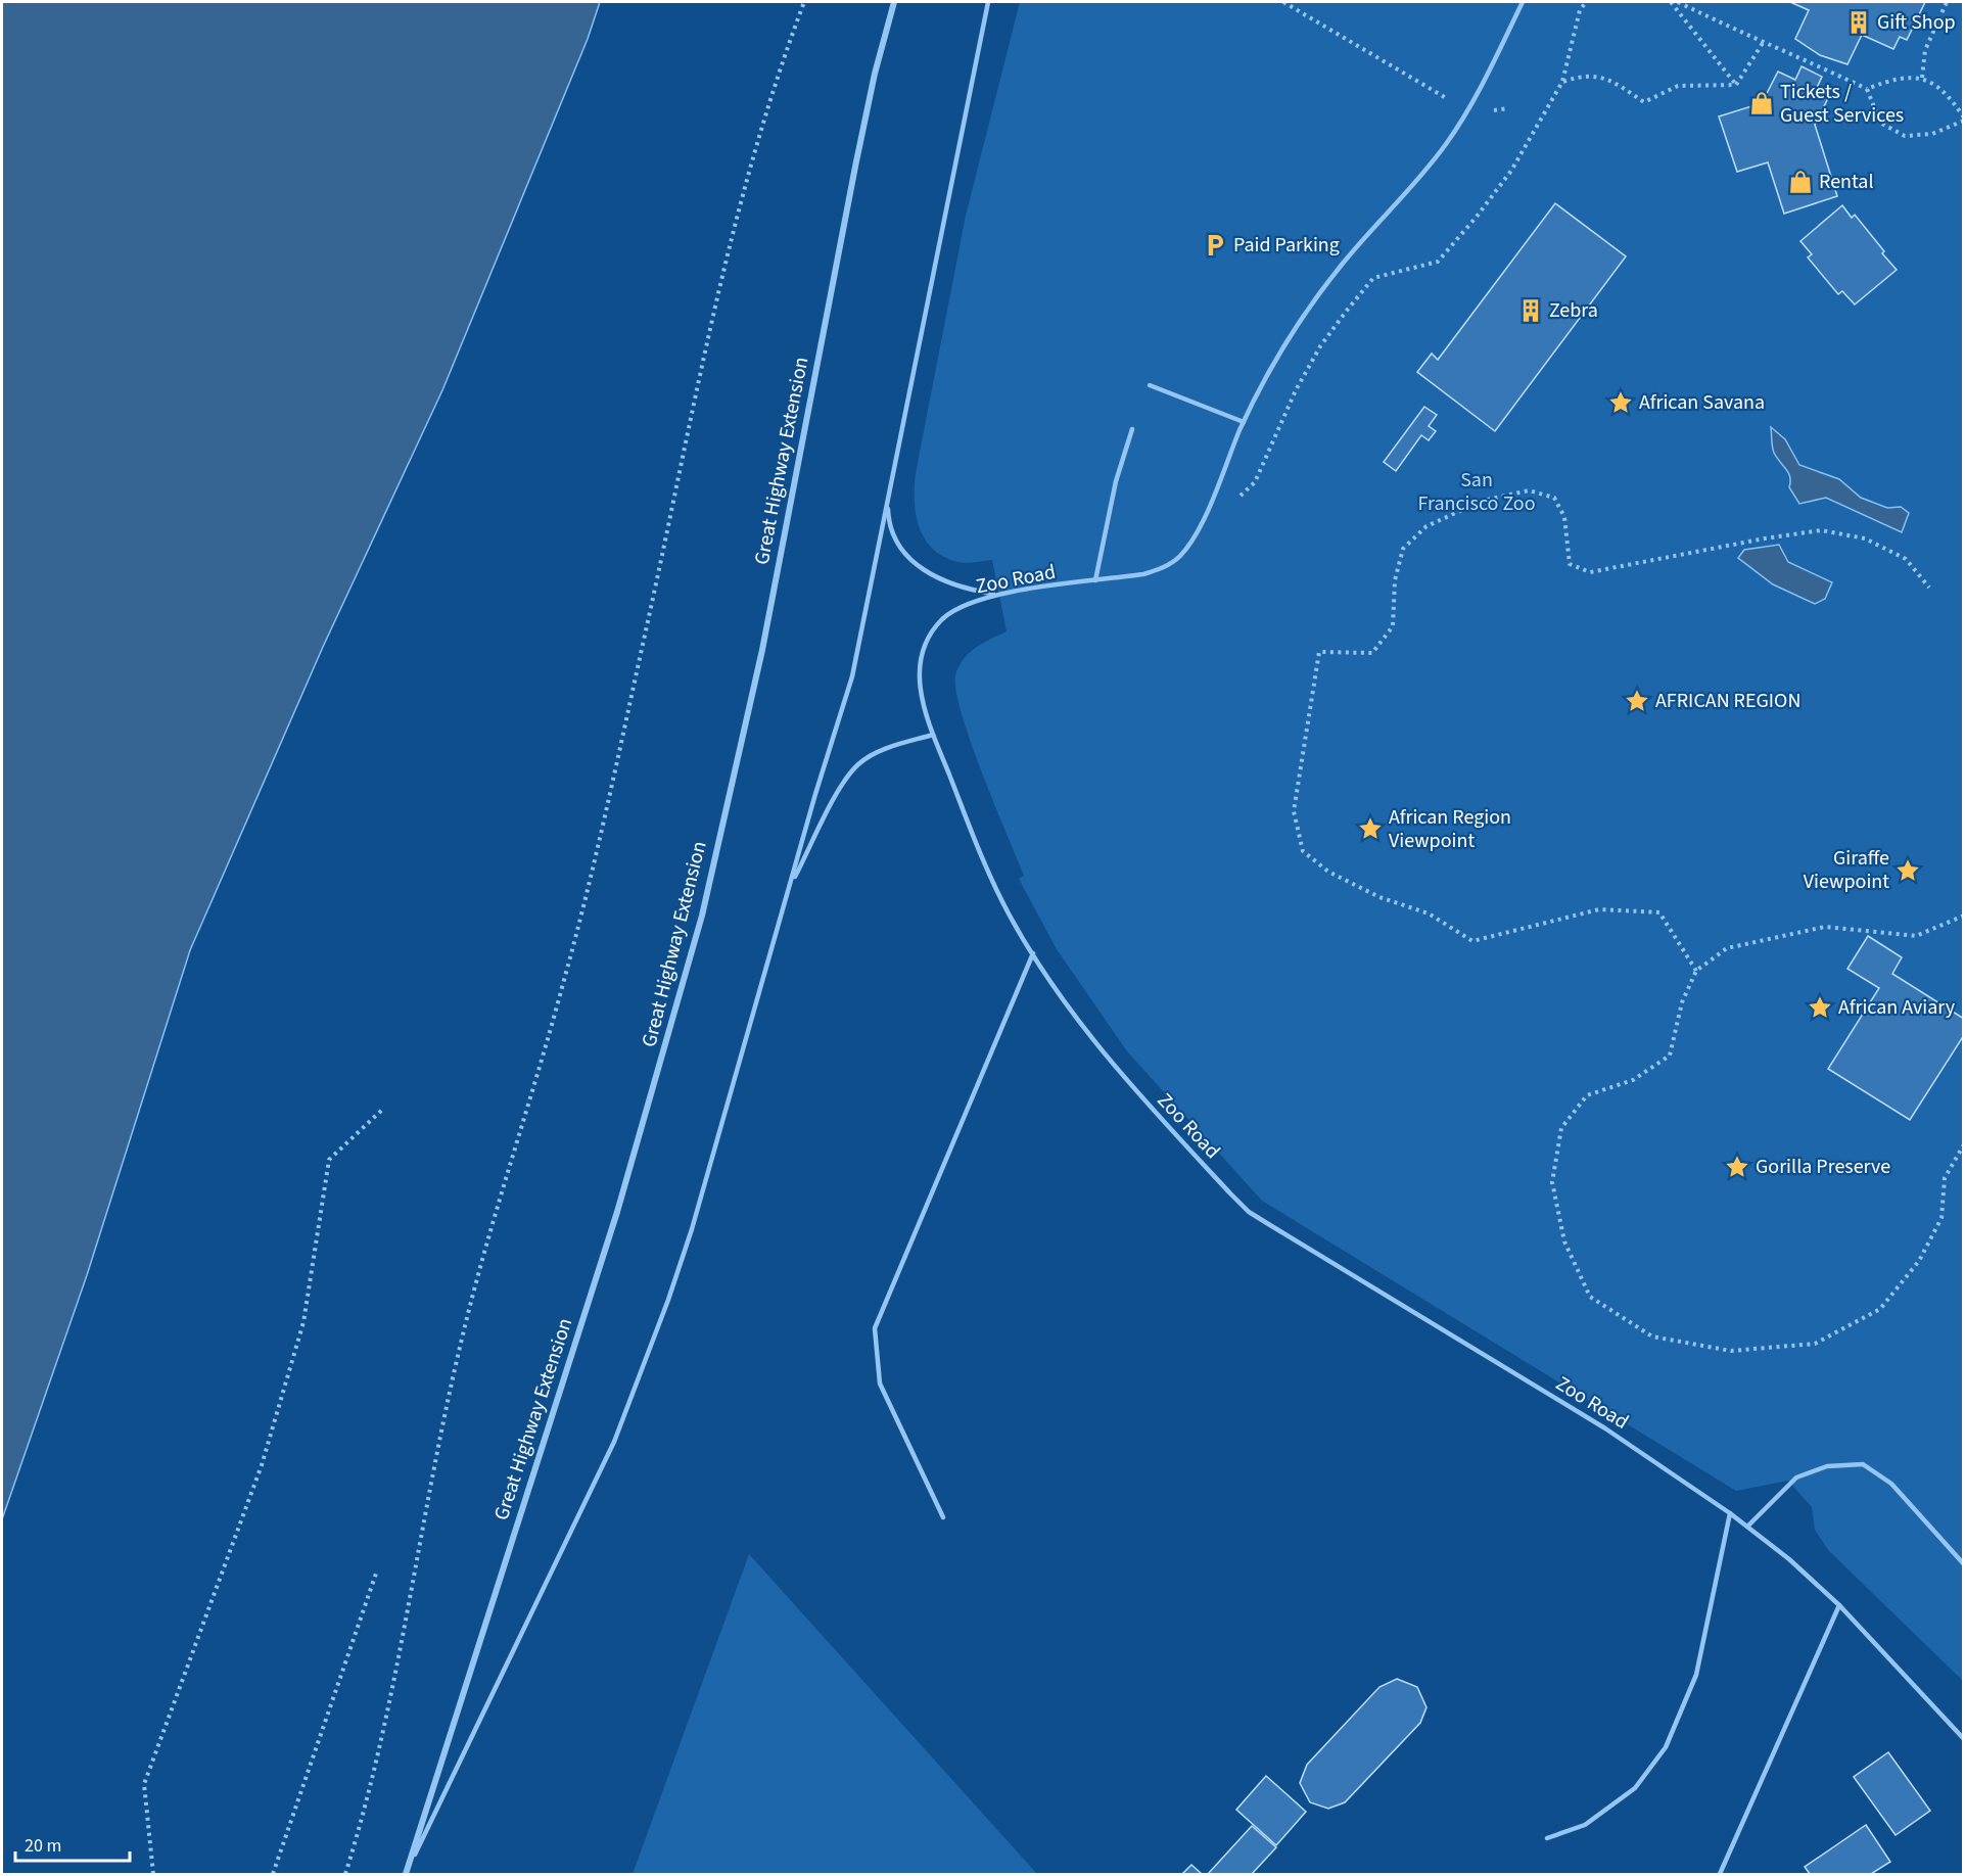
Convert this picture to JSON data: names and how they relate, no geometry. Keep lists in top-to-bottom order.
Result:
{
  "streets": {
    "street": ["Great Highway Extension"],
    "lane": ["Zoo Road"]
  },
  "parks": ["San Francisco Zoo"],
  "places": {
    "building": ["Gift Shop", "Zebra"],
    "shop": ["Tickets / Guest Services", "Rental"],
    "parking": ["Paid Parking"],
    "place": [
      "African Savana",
      "AFRICAN REGION",
      "African Region Viewpoint",
      "Giraffe Viewpoint",
      "African Aviary",
      "Gorilla Preserve"
    ]
  },
  "scale_bar": "20 m"
}
